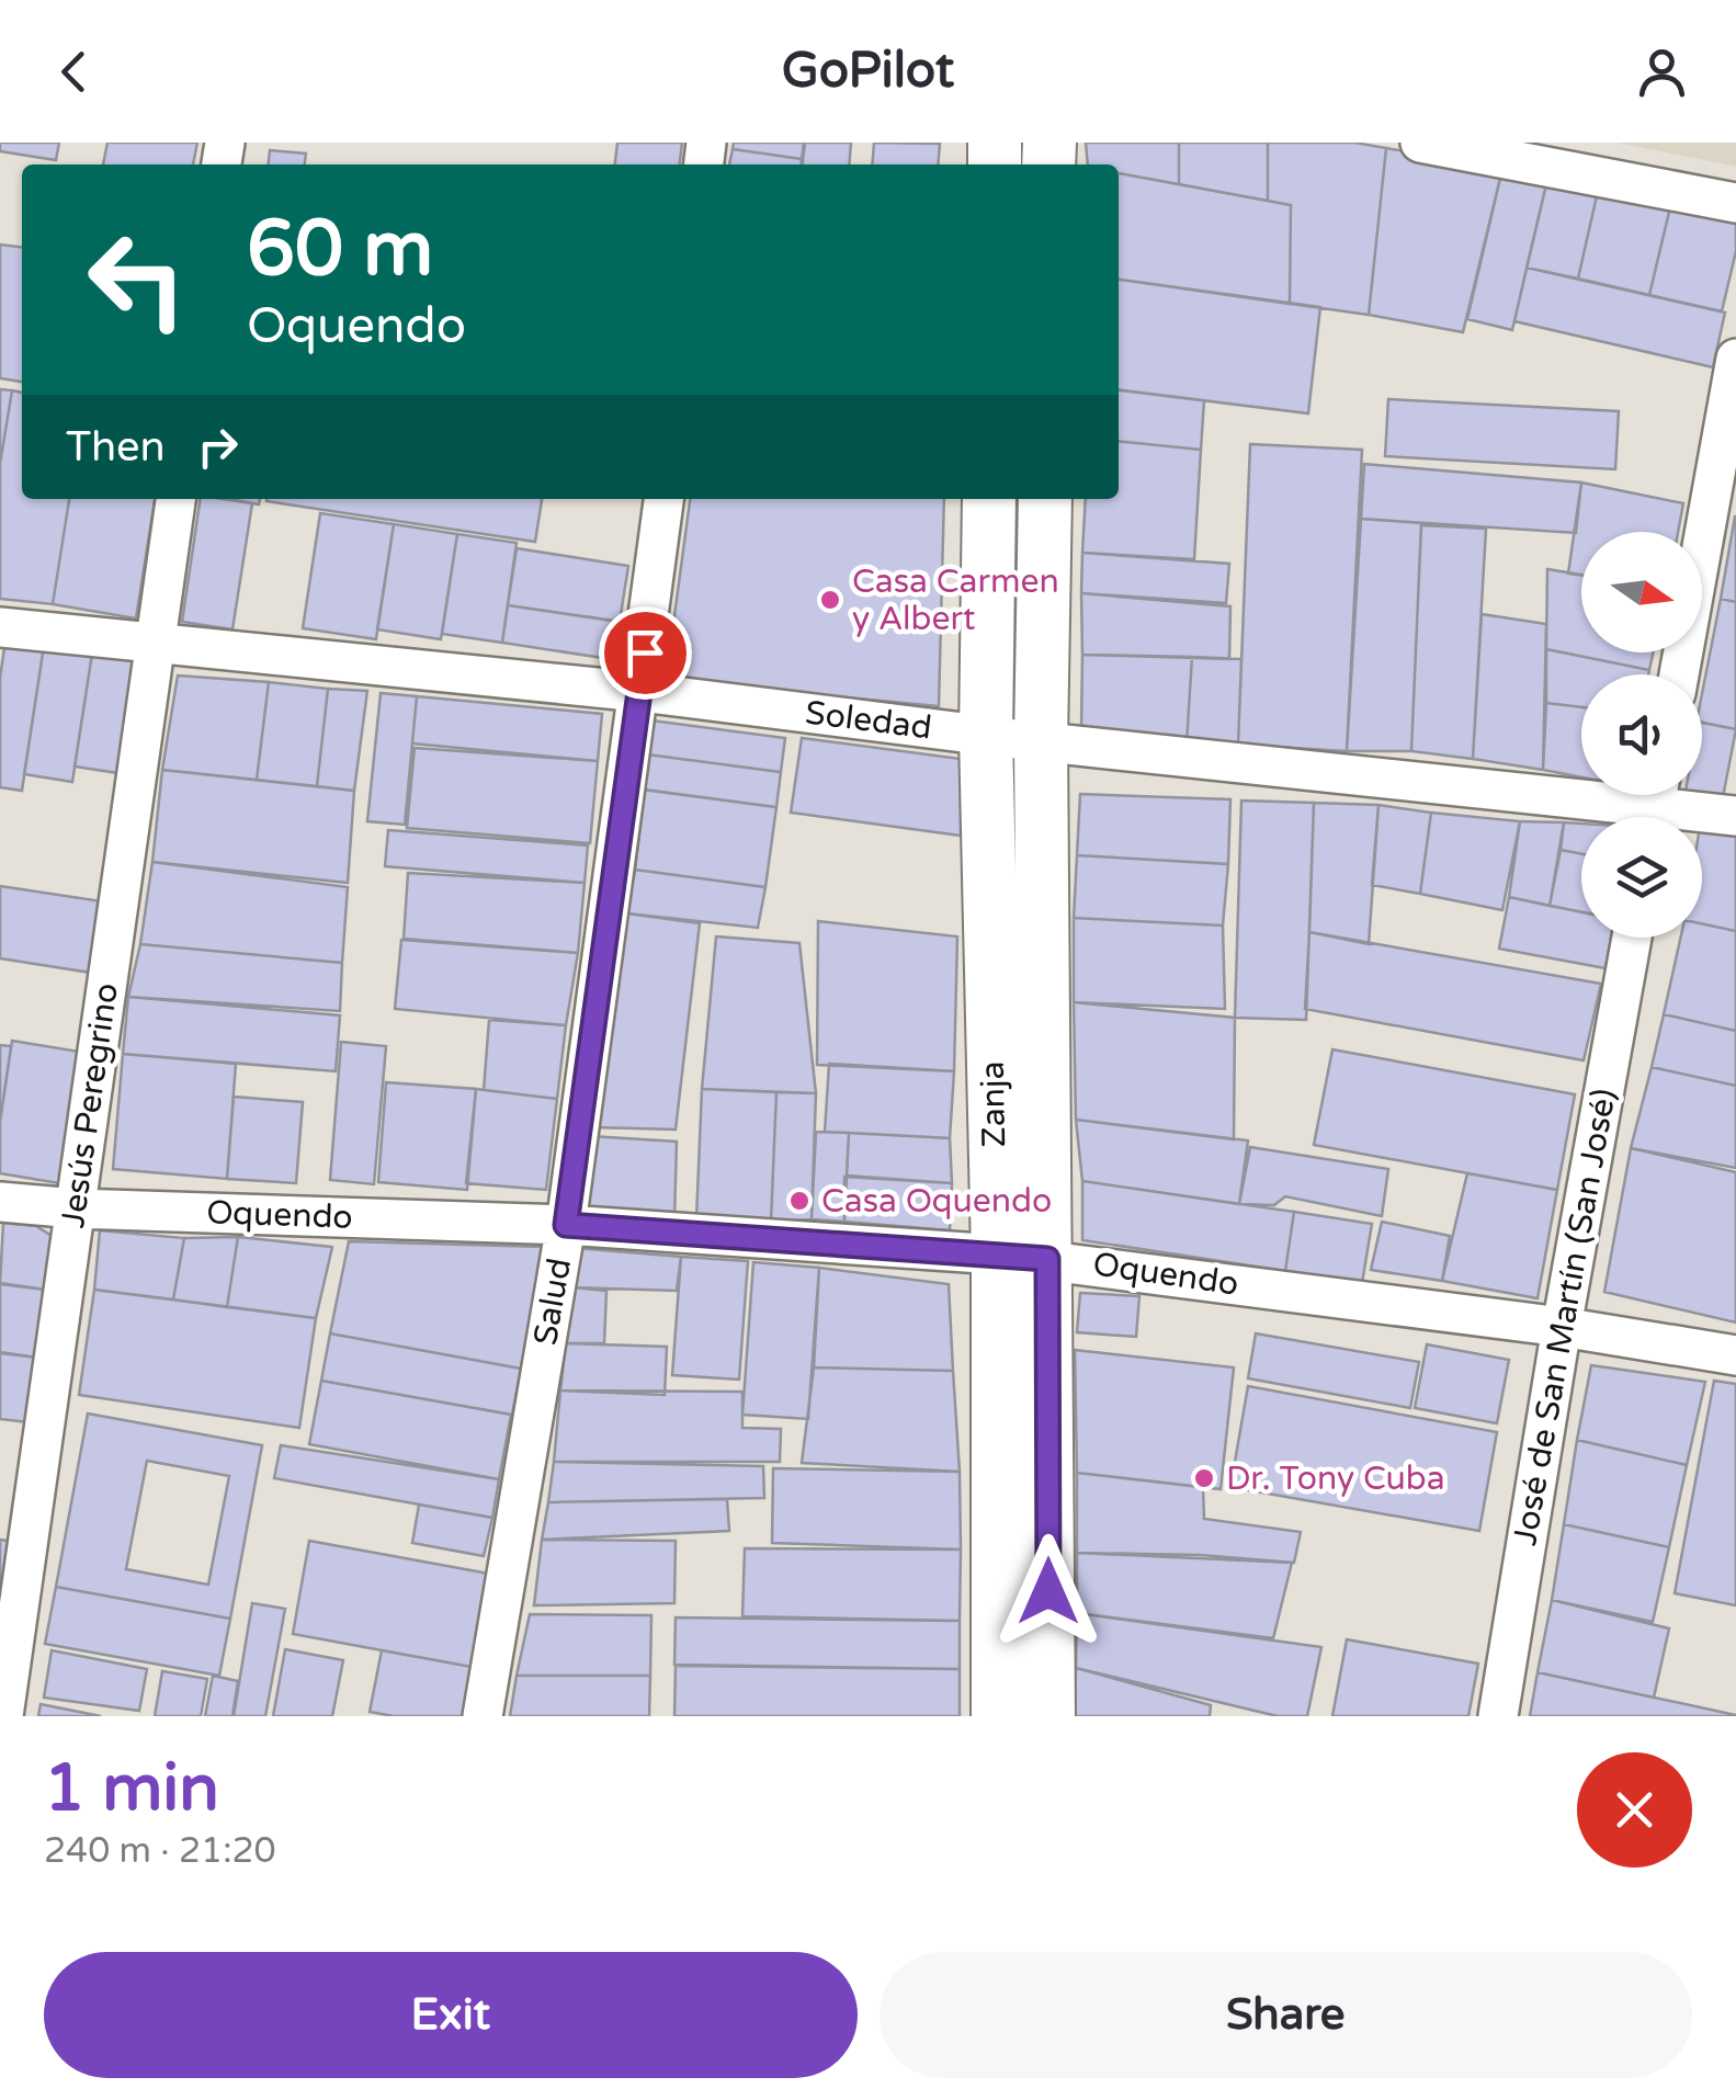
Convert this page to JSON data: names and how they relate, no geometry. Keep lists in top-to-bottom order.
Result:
{
  "streets": {
    "main road": ["Zanja"],
    "street": [
      "Soledad",
      "Jesús Peregrino",
      "Oquendo",
      "Salud",
      "José de San Martín (San José)"
    ]
  },
  "crossings": [
    ["Soledad", "Zanja"],
    ["Soledad", "Jesús Peregrino"],
    ["Soledad", "Salud"],
    ["Zanja", "Oquendo"],
    ["Jesús Peregrino", "Oquendo"],
    ["Oquendo", "Salud"],
    ["Oquendo", "José de San Martín (San José)"]
  ],
  "places": ["Casa Carmen y Albert", "Casa Oquendo", "Dr. Tony Cuba"],
  "north": "right",
  "page": {
    "header": "GoPilot",
    "turn": ["60 m", "Oquendo"],
    "then": "Then",
    "heading": ["1 min", "240 m · 21:20"],
    "buttons": ["Exit", "Share"]
  }
}
